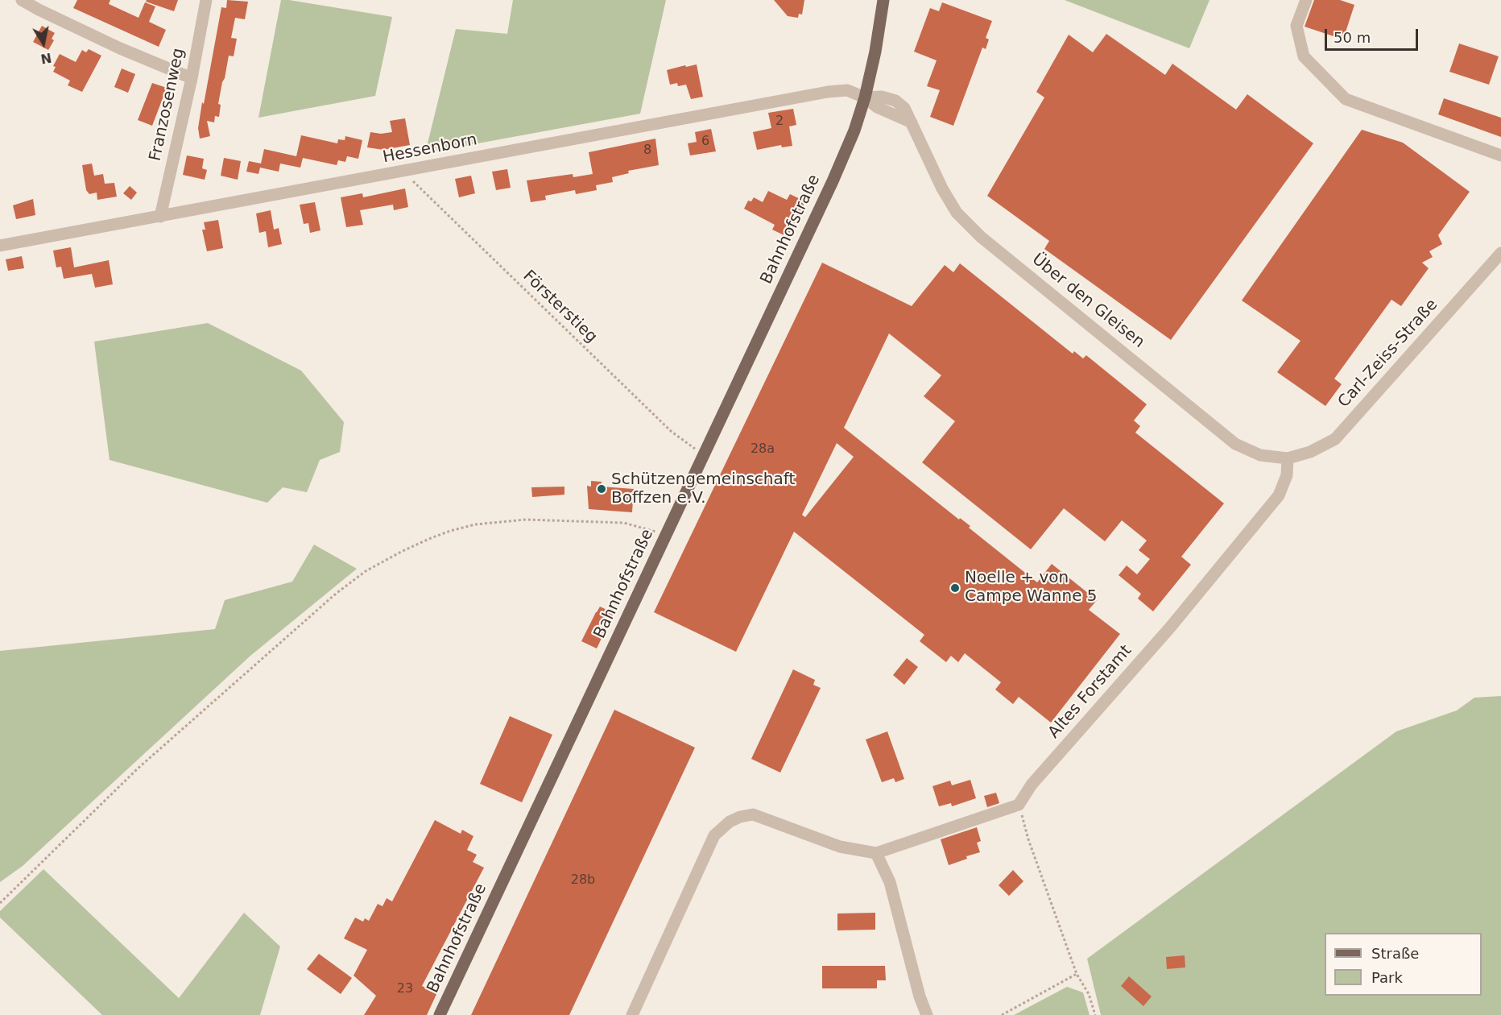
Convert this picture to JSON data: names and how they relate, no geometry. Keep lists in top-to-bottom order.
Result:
{
  "streets": {
    "main road": ["Bahnhofstraße"],
    "street": [
      "Franzosenweg",
      "Hessenborn",
      "Über den Gleisen",
      "Carl-Zeiss-Straße",
      "Altes Forstamt"
    ],
    "path": ["Försterstieg"]
  },
  "crossings": [
    ["Franzosenweg", "Hessenborn"],
    ["Hessenborn", "Bahnhofstraße"],
    ["Hessenborn", "Über den Gleisen"],
    ["Hessenborn", "Försterstieg"],
    ["Bahnhofstraße", "Über den Gleisen"],
    ["Bahnhofstraße", "Försterstieg"],
    ["Über den Gleisen", "Carl-Zeiss-Straße"],
    ["Über den Gleisen", "Altes Forstamt"],
    ["Carl-Zeiss-Straße", "Altes Forstamt"]
  ],
  "places": ["Schützengemeinschaft Boffzen e.V.", "Noelle + von Campe Wanne 5"],
  "house_numbers": [
    "2",
    "6",
    "8",
    "28a",
    "28b",
    "23"
  ],
  "legend": ["Straße", "Park"],
  "scale_bar": "50 m",
  "north": "bottom"
}
